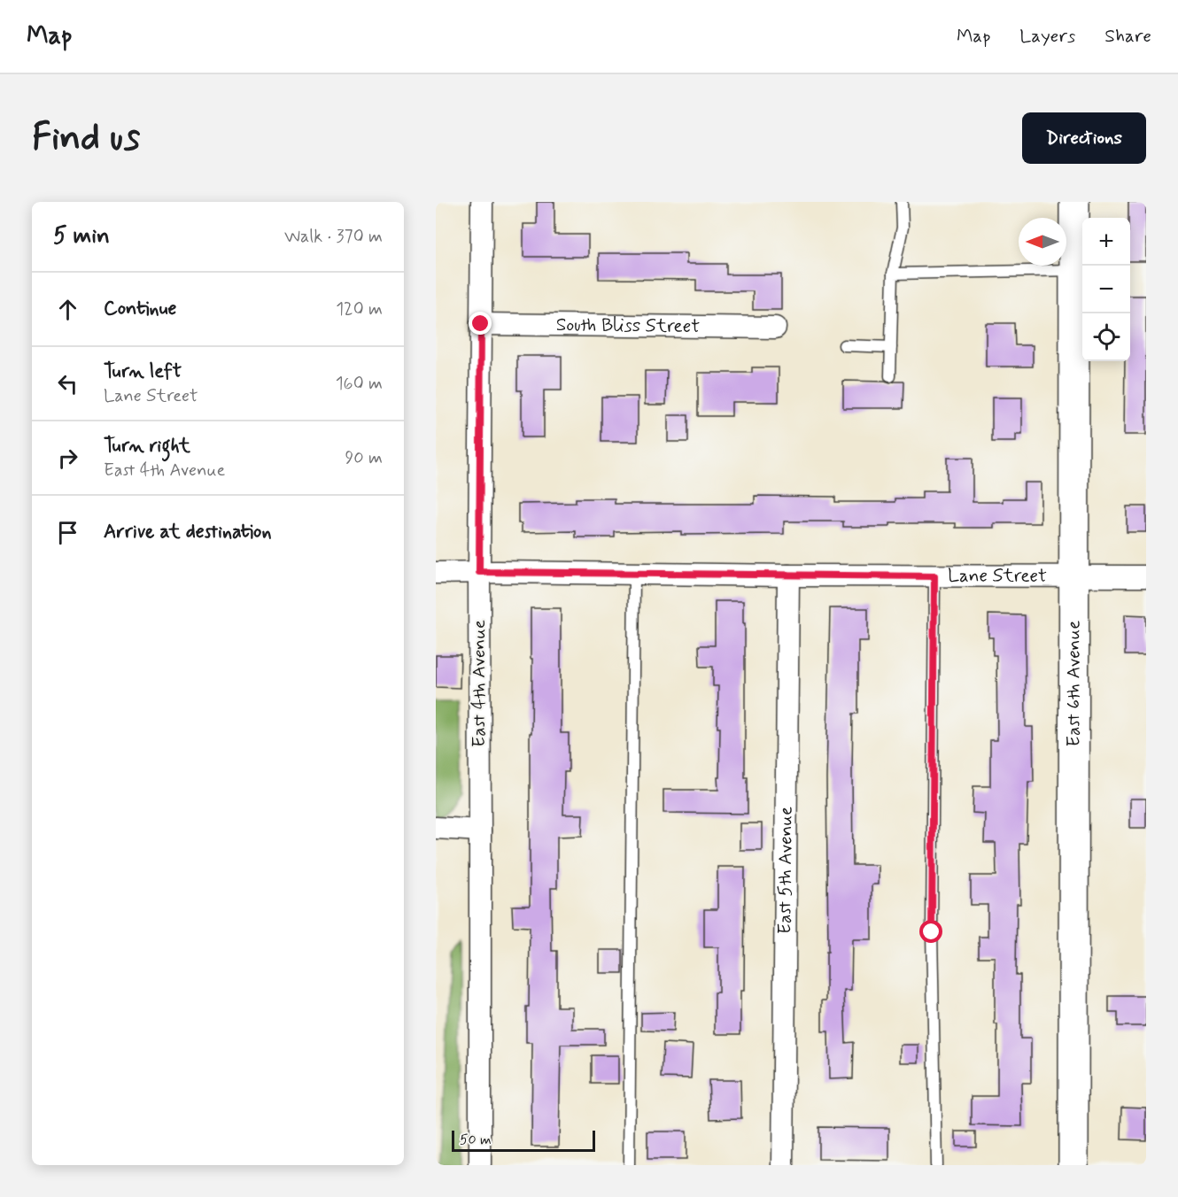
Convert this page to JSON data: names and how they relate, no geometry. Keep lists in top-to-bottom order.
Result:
{
  "streets": {
    "street": [
      "South Bliss Street",
      "Lane Street",
      "East 4th Avenue",
      "East 6th Avenue",
      "East 5th Avenue"
    ]
  },
  "crossings": [
    ["South Bliss Street", "East 4th Avenue"],
    ["Lane Street", "East 4th Avenue"],
    ["Lane Street", "East 6th Avenue"],
    ["Lane Street", "East 5th Avenue"]
  ],
  "scale_bar": "50 m",
  "north": "left",
  "page": {
    "header": "Map",
    "nav": ["Map", "Layers", "Share"],
    "buttons": "Directions",
    "title": "Find us",
    "heading": ["5 min", "Walk · 370 m"],
    "map_buttons": ["+", "−"],
    "list": [
      ["Continue", "120 m"],
      ["Turn left", "Lane Street", "160 m"],
      ["Turn right", "East 4th Avenue", "90 m"],
      "Arrive at destination"
    ],
    "scale": "50 m"
  }
}
